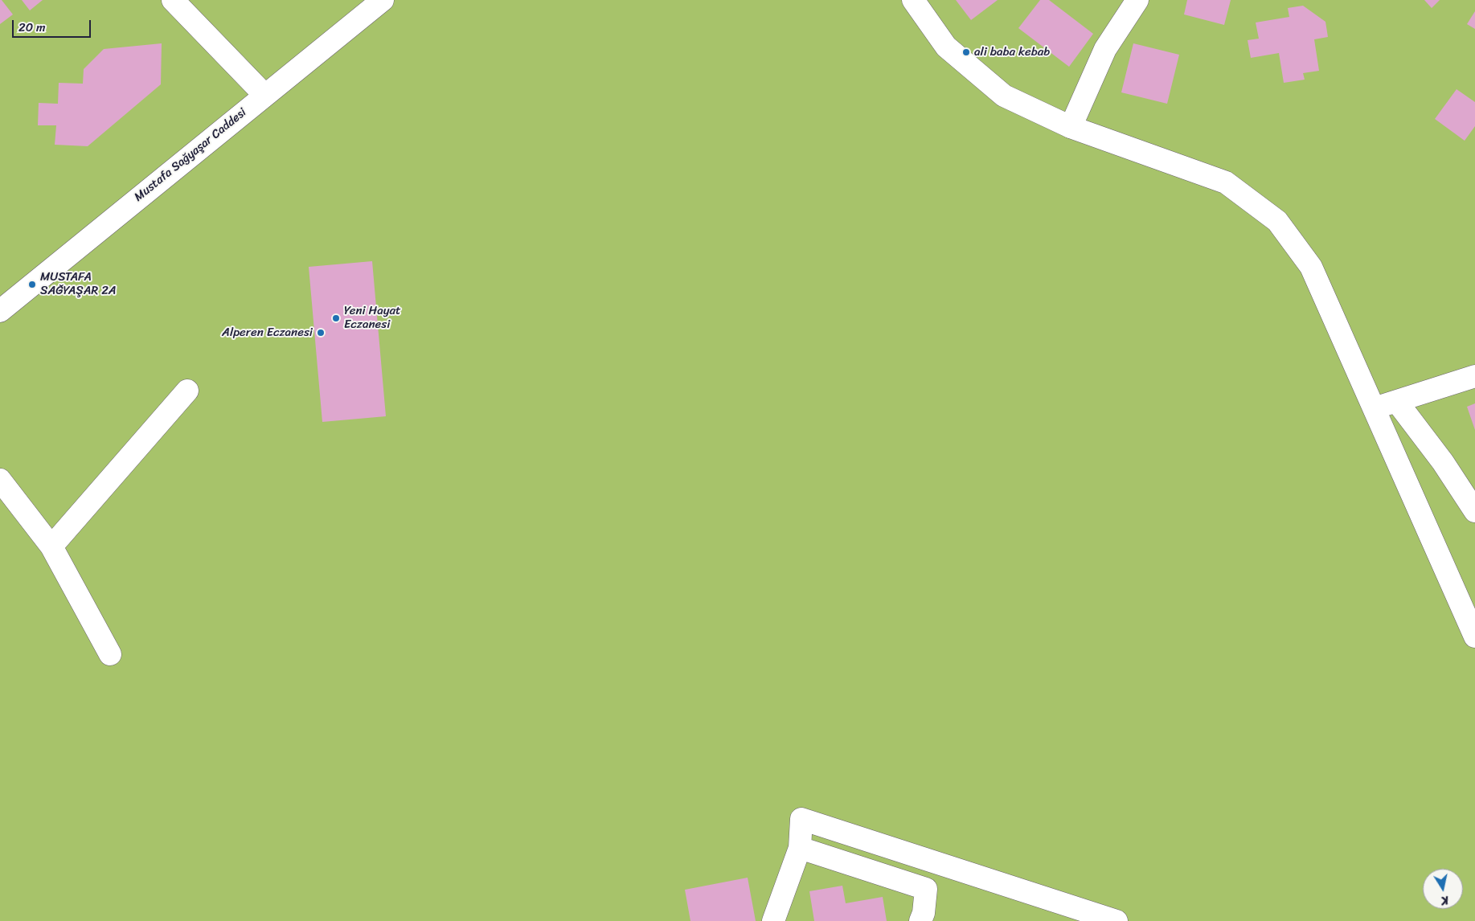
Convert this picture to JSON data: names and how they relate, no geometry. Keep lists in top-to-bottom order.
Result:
{
  "streets": {
    "street": ["Mustafa Sağyaşar Caddesi"]
  },
  "places": [
    "ali baba kebab",
    "MUSTAFA SAĞYAŞAR 2A",
    "Yeni Hayat Eczanesi",
    "Alperen Eczanesi"
  ],
  "scale_bar": "20 m",
  "north": "bottom"
}
